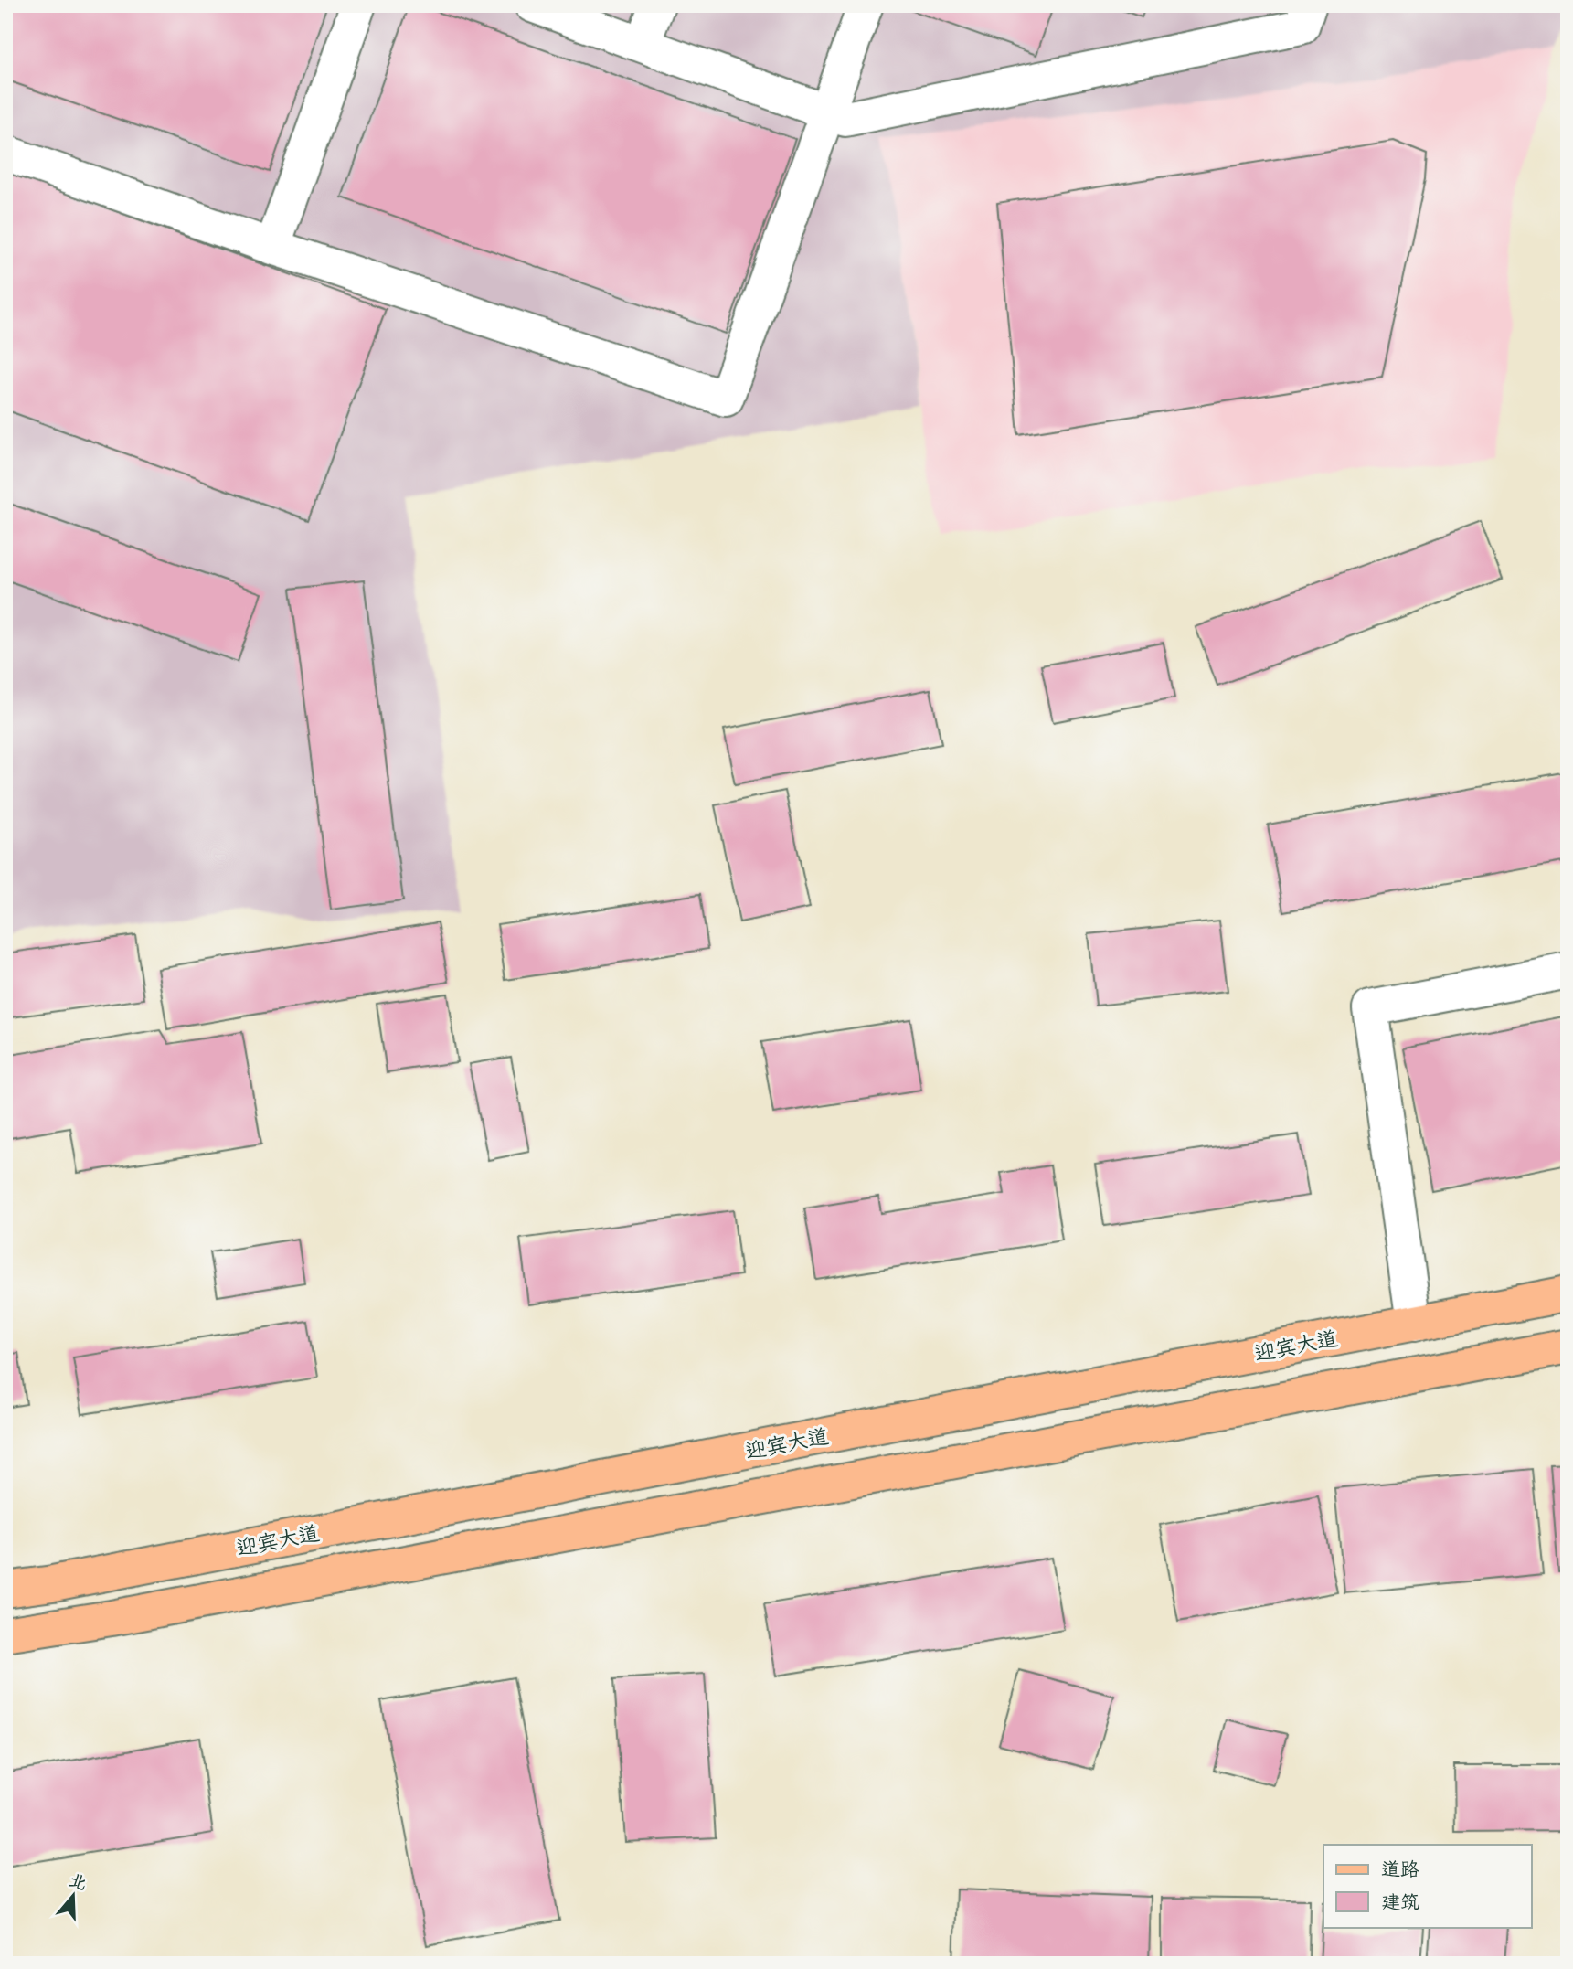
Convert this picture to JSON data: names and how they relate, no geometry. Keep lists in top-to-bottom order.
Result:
{
  "streets": {
    "main road": ["迎宾大道"]
  },
  "legend": ["道路", "建筑"],
  "north": "top"
}
